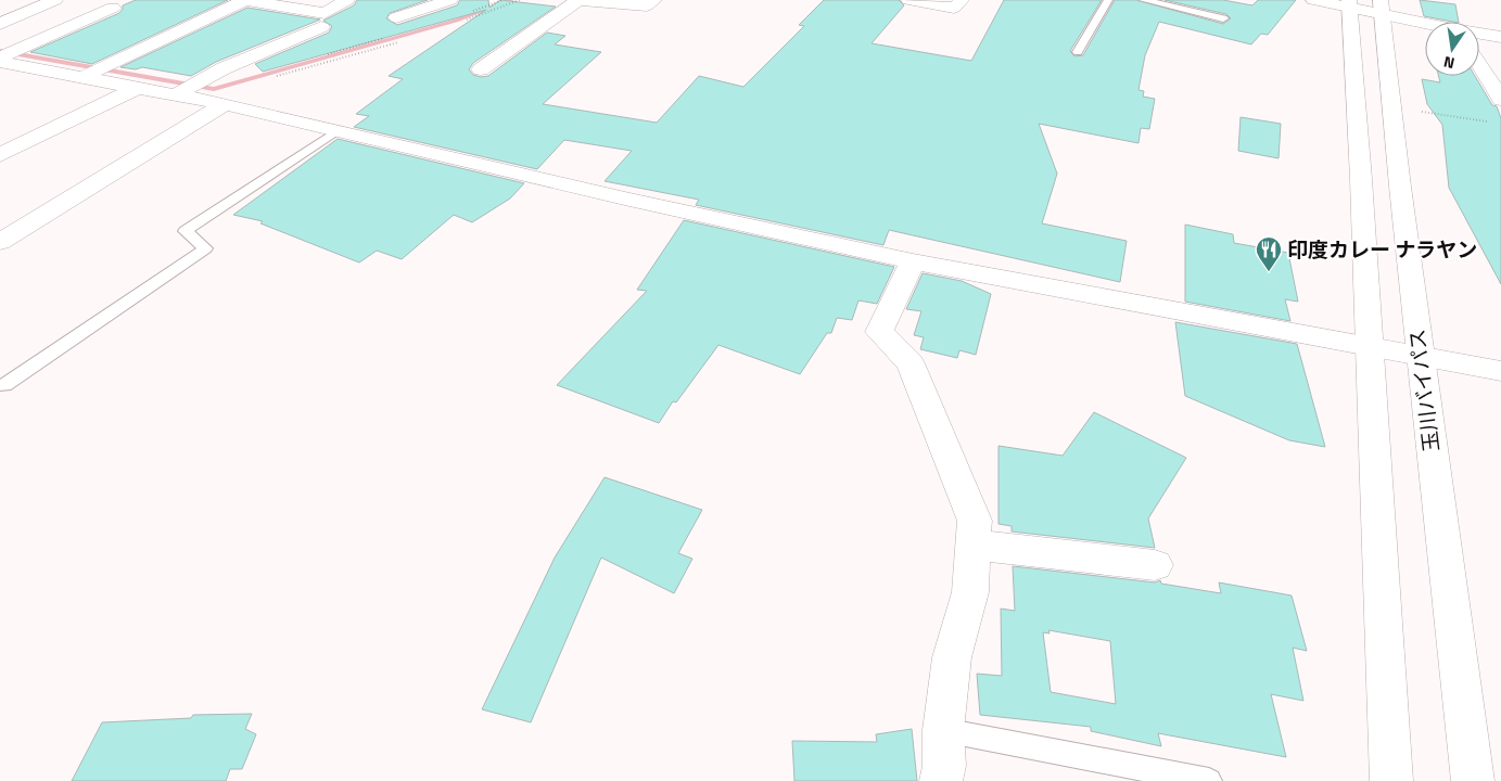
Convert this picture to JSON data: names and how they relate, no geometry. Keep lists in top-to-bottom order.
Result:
{
  "streets": {
    "main road": ["玉川バイパス"]
  },
  "places": {
    "restaurant": ["印度カレー ナラヤン"]
  },
  "north": "bottom"
}
